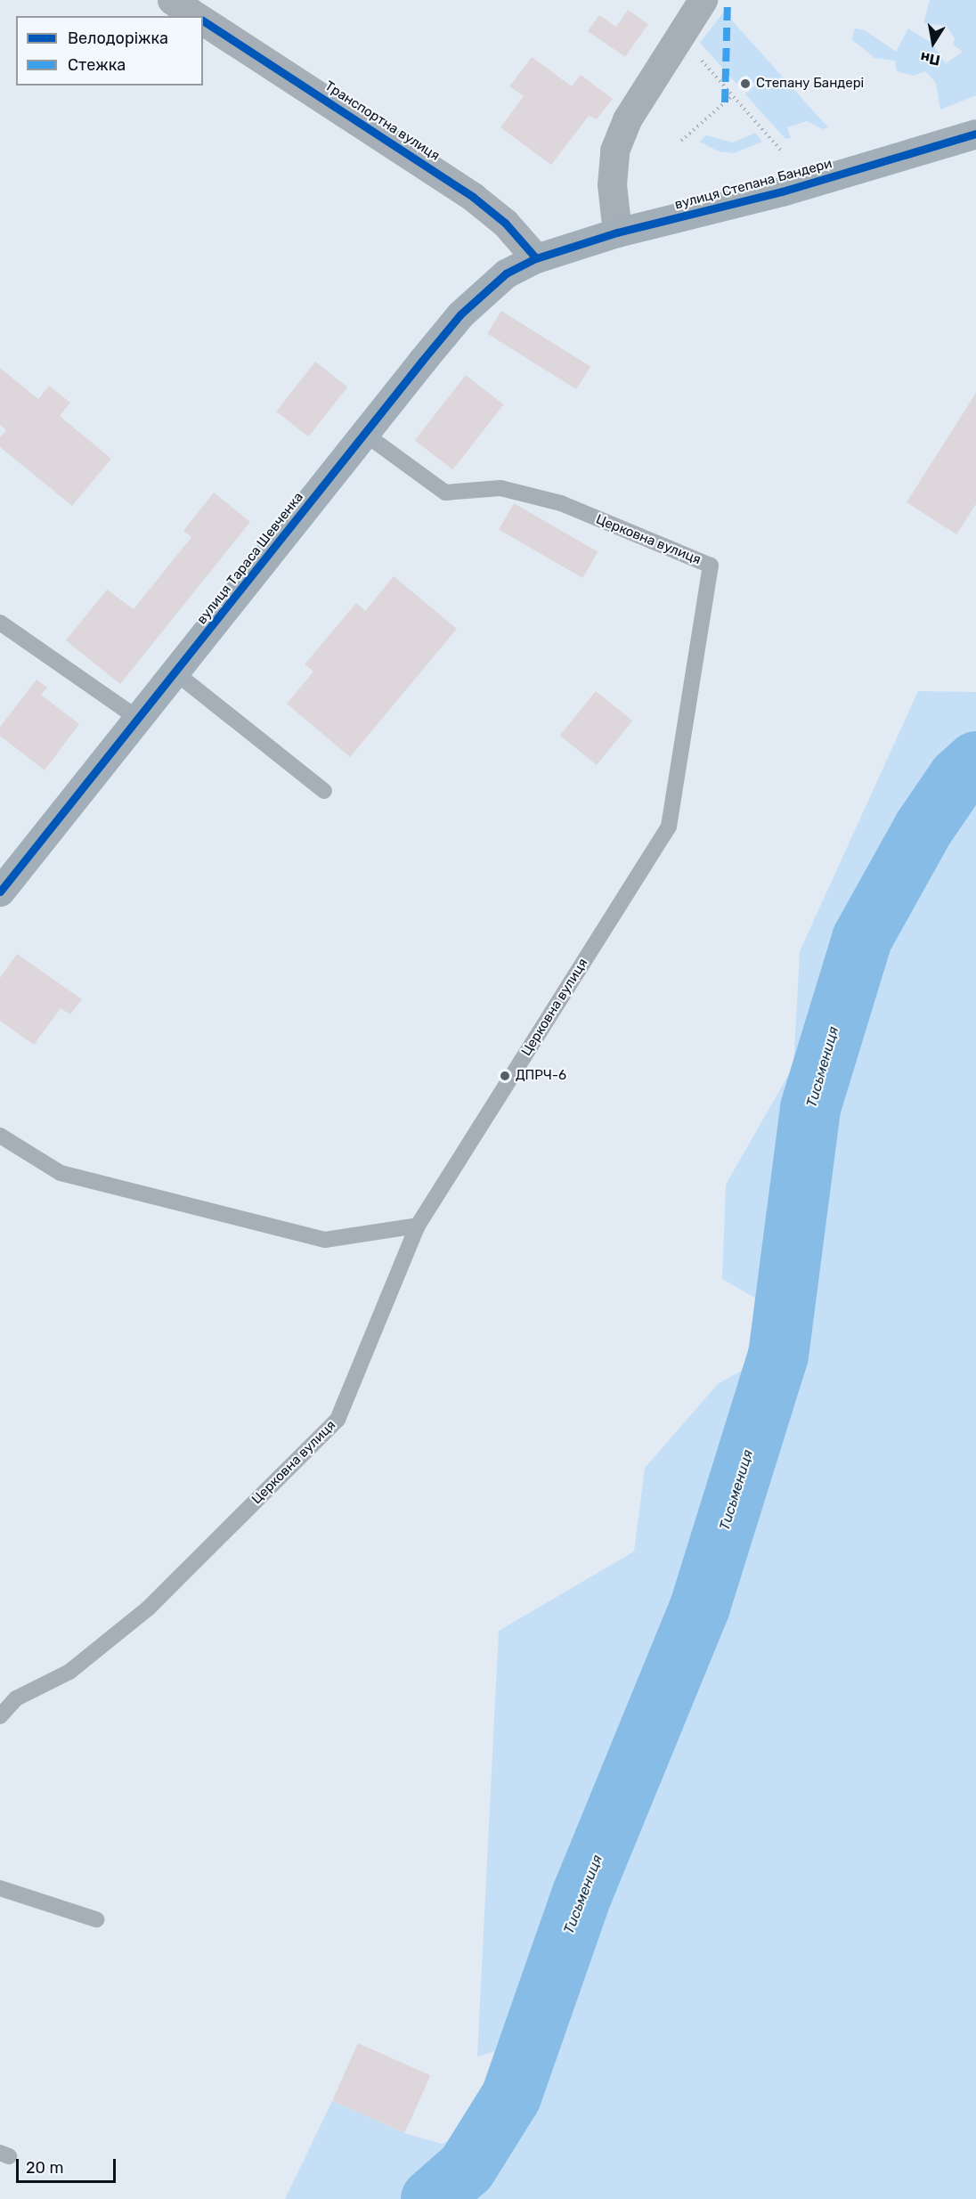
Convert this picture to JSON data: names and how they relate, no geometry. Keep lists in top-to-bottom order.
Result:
{
  "streets": {
    "main road": ["вулиця Степана Бандери", "вулиця Тараса Шевченка"],
    "street": ["Транспортна вулиця"],
    "lane": ["Церковна вулиця"]
  },
  "crossings": [
    ["Транспортна вулиця", "вулиця Степана Бандери"],
    ["Транспортна вулиця", "вулиця Тараса Шевченка"],
    ["вулиця Степана Бандери", "вулиця Тараса Шевченка"],
    ["Церковна вулиця", "вулиця Тараса Шевченка"]
  ],
  "water": ["Тисьмениця"],
  "places": ["Степану Бандері", "ДПРЧ-6"],
  "legend": ["Велодоріжка", "Стежка"],
  "scale_bar": "20 m",
  "north": "bottom"
}
